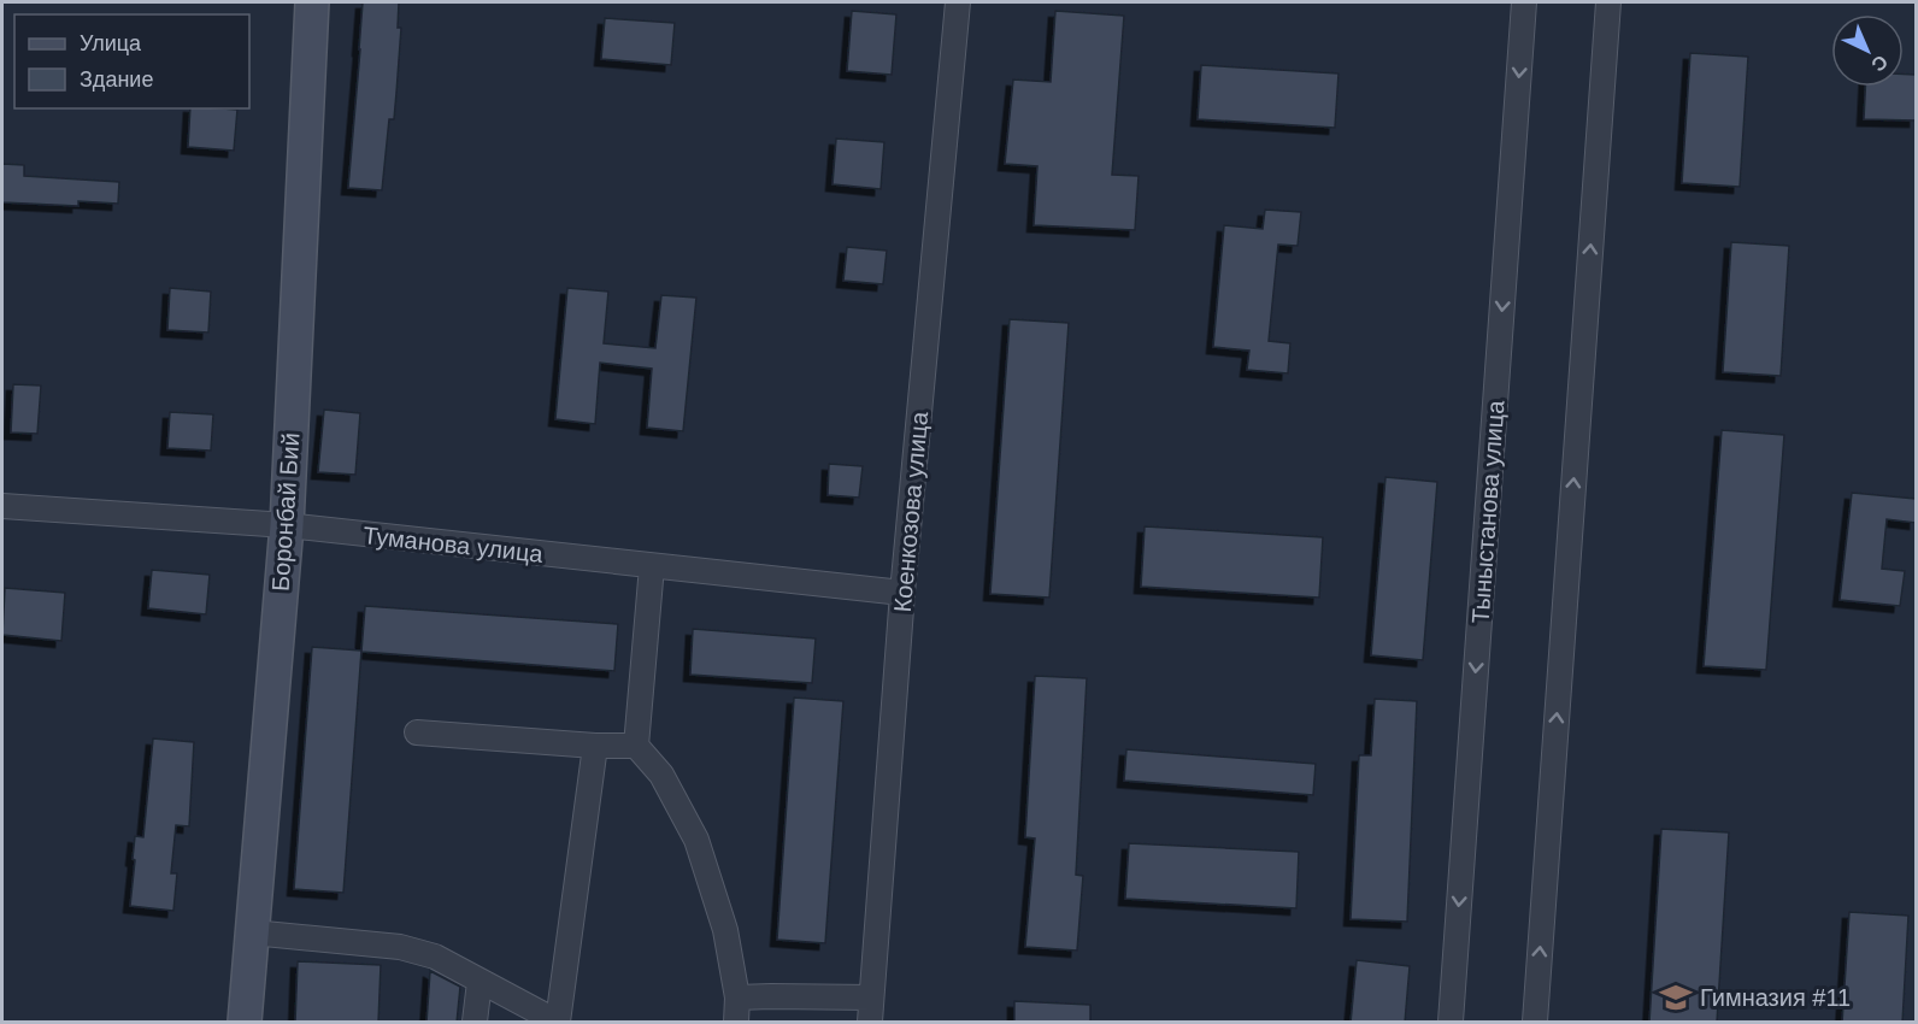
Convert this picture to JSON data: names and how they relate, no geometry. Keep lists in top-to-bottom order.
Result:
{
  "streets": {
    "street": [
      "Боронбай Бий",
      "Коенкозова улица",
      "Тыныстанова улица",
      "Туманова улица"
    ]
  },
  "crossings": [
    ["Боронбай Бий", "Туманова улица"],
    ["Коенкозова улица", "Туманова улица"]
  ],
  "places": {
    "school or university": ["Гимназия #11"]
  },
  "legend": ["Улица", "Здание"],
  "north": "bottom right"
}
